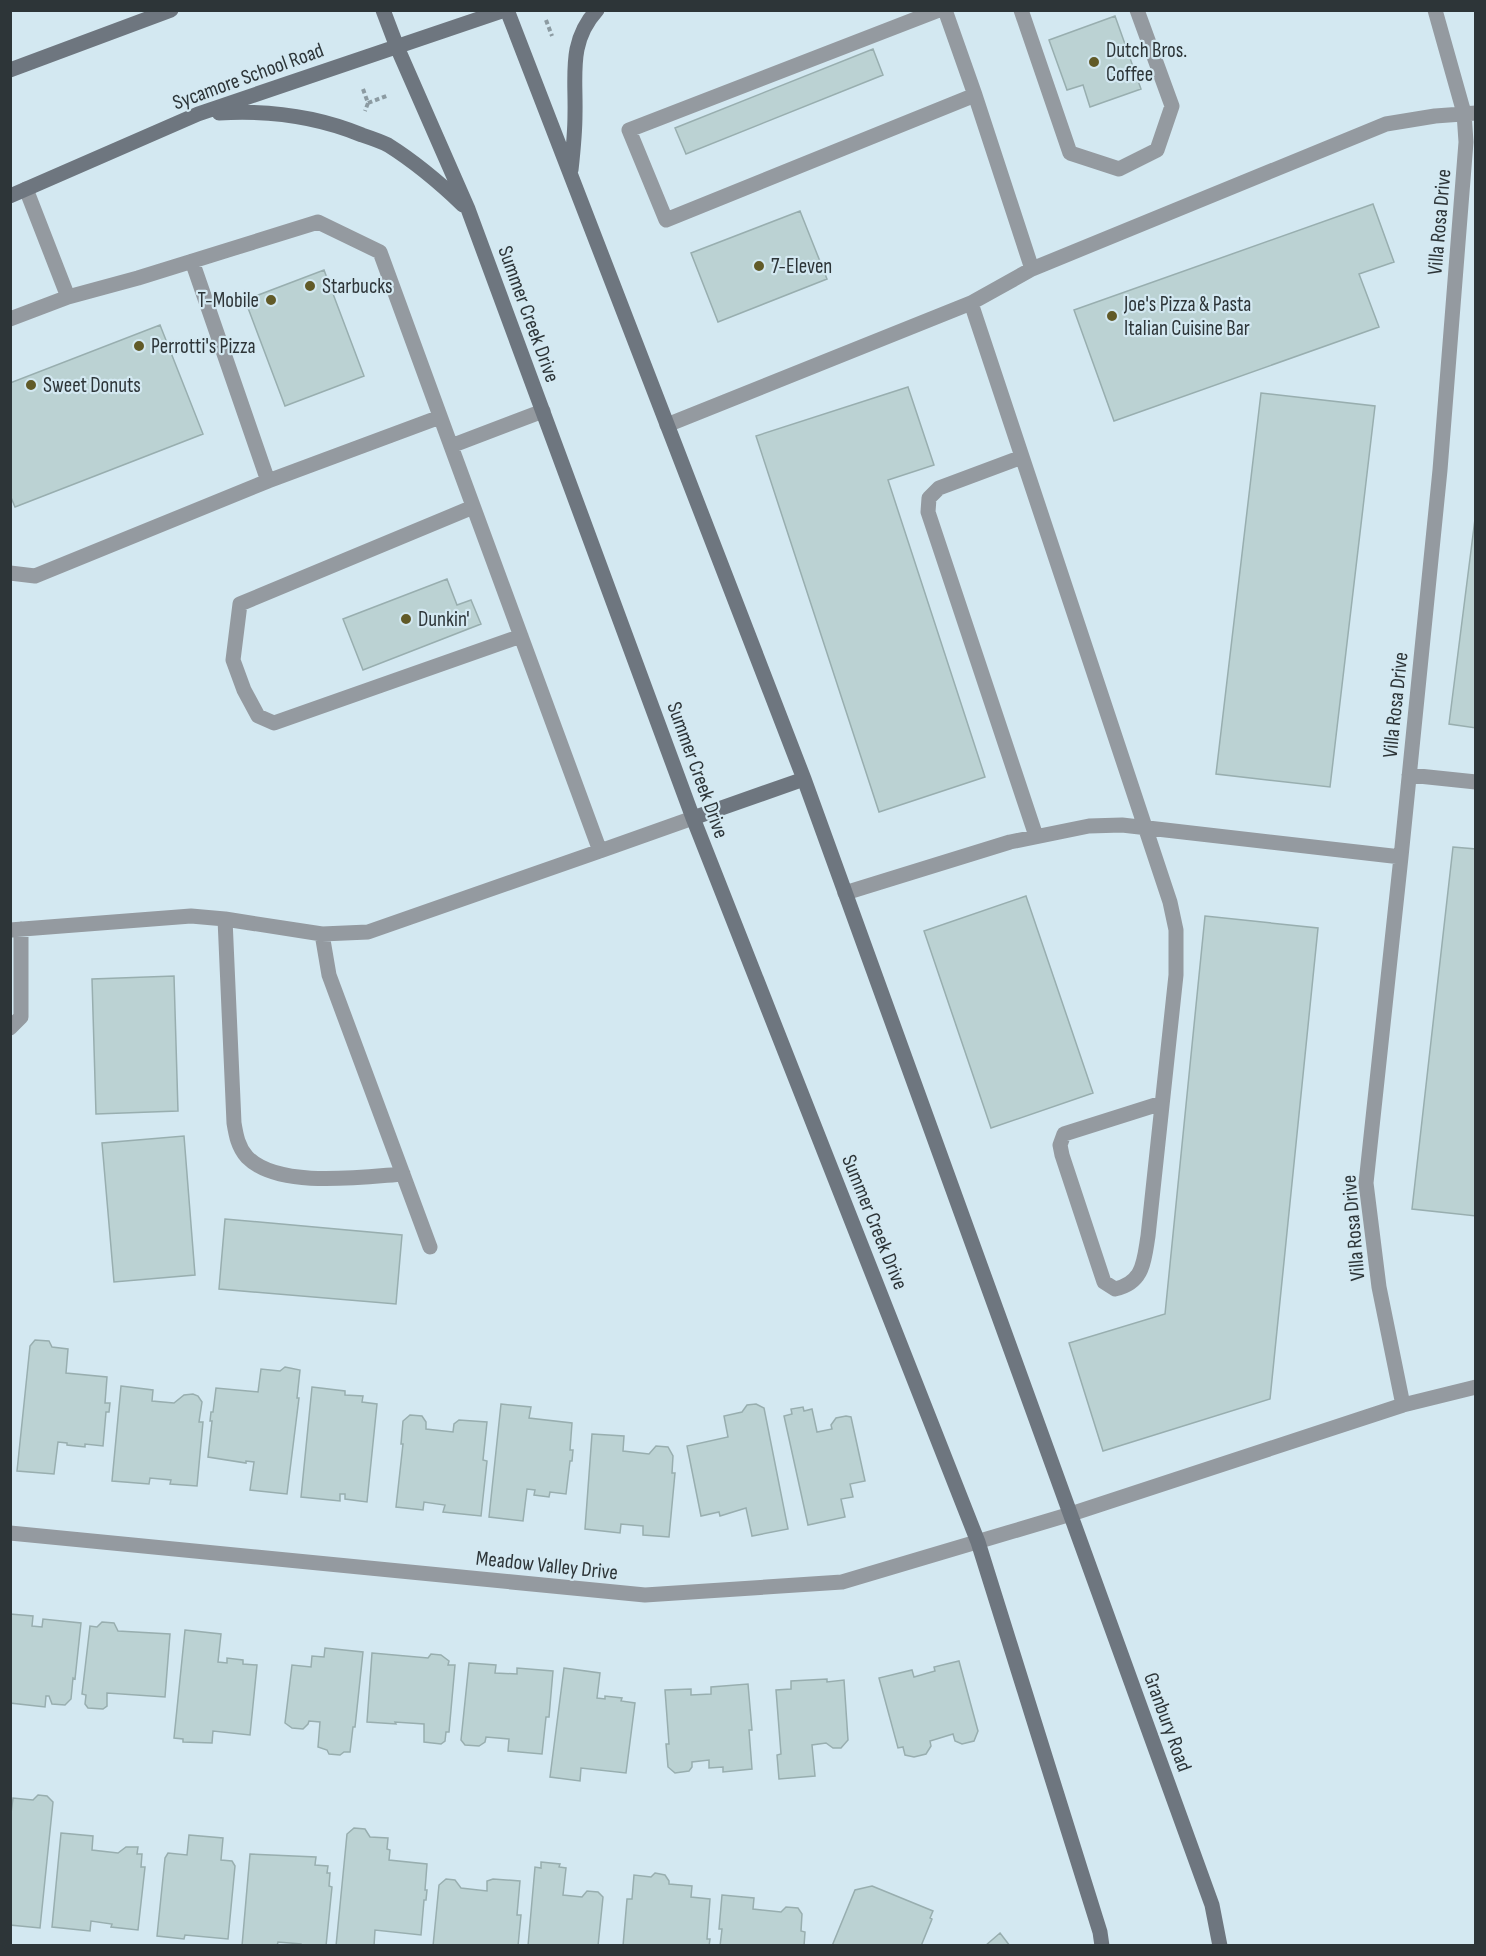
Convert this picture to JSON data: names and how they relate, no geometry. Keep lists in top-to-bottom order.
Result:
{
  "streets": {
    "main road": ["Sycamore School Road", "Summer Creek Drive", "Granbury Road"],
    "street": ["Villa Rosa Drive", "Meadow Valley Drive"]
  },
  "crossings": [
    ["Sycamore School Road", "Summer Creek Drive"],
    ["Villa Rosa Drive", "Meadow Valley Drive"],
    ["Summer Creek Drive", "Meadow Valley Drive"],
    ["Meadow Valley Drive", "Granbury Road"]
  ],
  "places": [
    "Dutch Bros. Coffee",
    "7-Eleven",
    "Starbucks",
    "T-Mobile",
    "Joe's Pizza & Pasta Italian Cuisine Bar",
    "Perrotti's Pizza",
    "Sweet Donuts",
    "Dunkin'"
  ]
}
